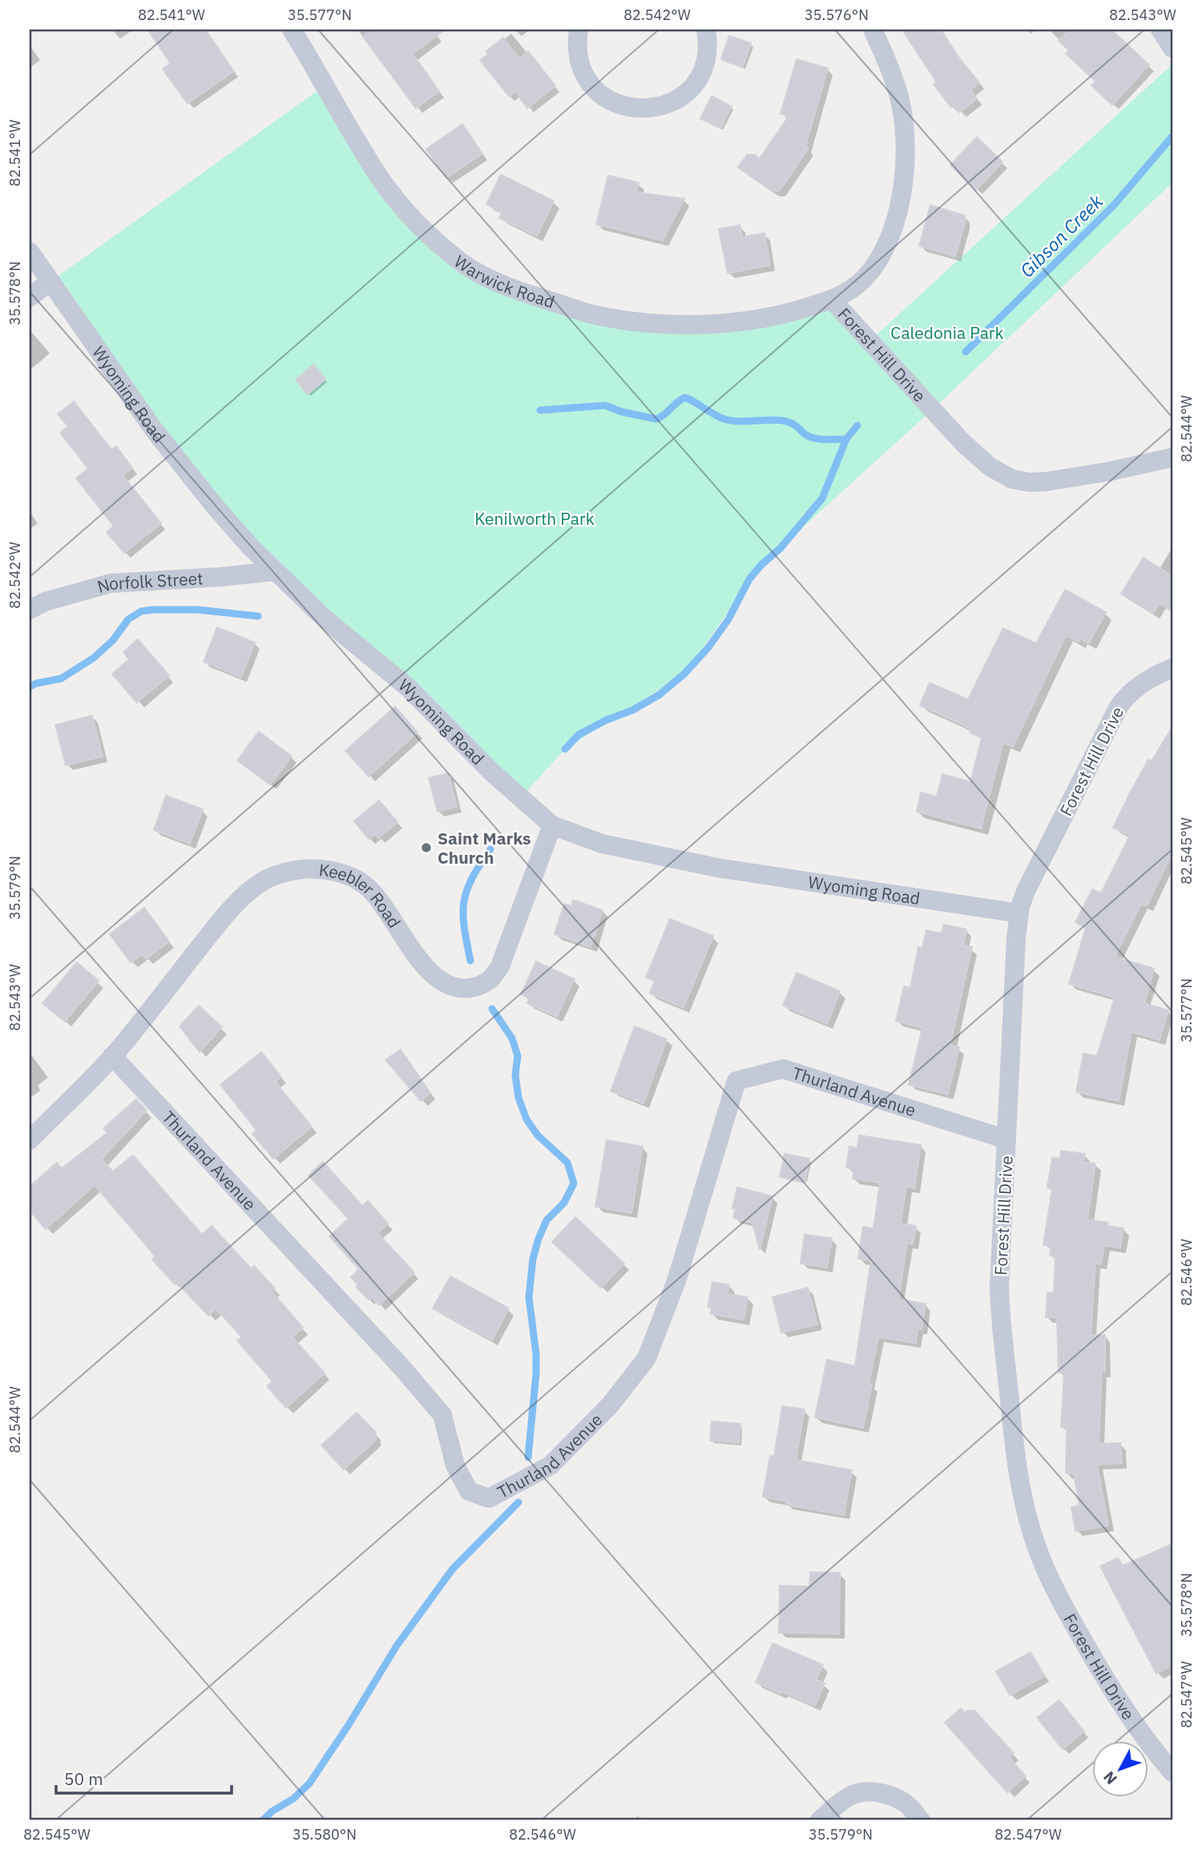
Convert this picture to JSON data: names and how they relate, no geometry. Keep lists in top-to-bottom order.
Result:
{
  "streets": {
    "street": [
      "Warwick Road",
      "Forest Hill Drive",
      "Wyoming Road",
      "Norfolk Street",
      "Keebler Road",
      "Thurland Avenue"
    ]
  },
  "crossings": [
    ["Warwick Road", "Forest Hill Drive"],
    ["Forest Hill Drive", "Wyoming Road"],
    ["Forest Hill Drive", "Thurland Avenue"],
    ["Wyoming Road", "Norfolk Street"],
    ["Wyoming Road", "Keebler Road"],
    ["Keebler Road", "Thurland Avenue"]
  ],
  "water": ["Gibson Creek"],
  "parks": ["Caledonia Park", "Kenilworth Park"],
  "places": ["Saint Marks Church"],
  "scale_bar": "50 m",
  "north": "bottom left",
  "coordinates": [
    "82.541°W",
    "35.577°N",
    "82.542°W",
    "35.576°N",
    "82.543°W",
    "35.578°N",
    "82.544°W",
    "82.545°W",
    "35.579°N",
    "82.546°W",
    "82.547°W",
    "35.580°N"
  ]
}
